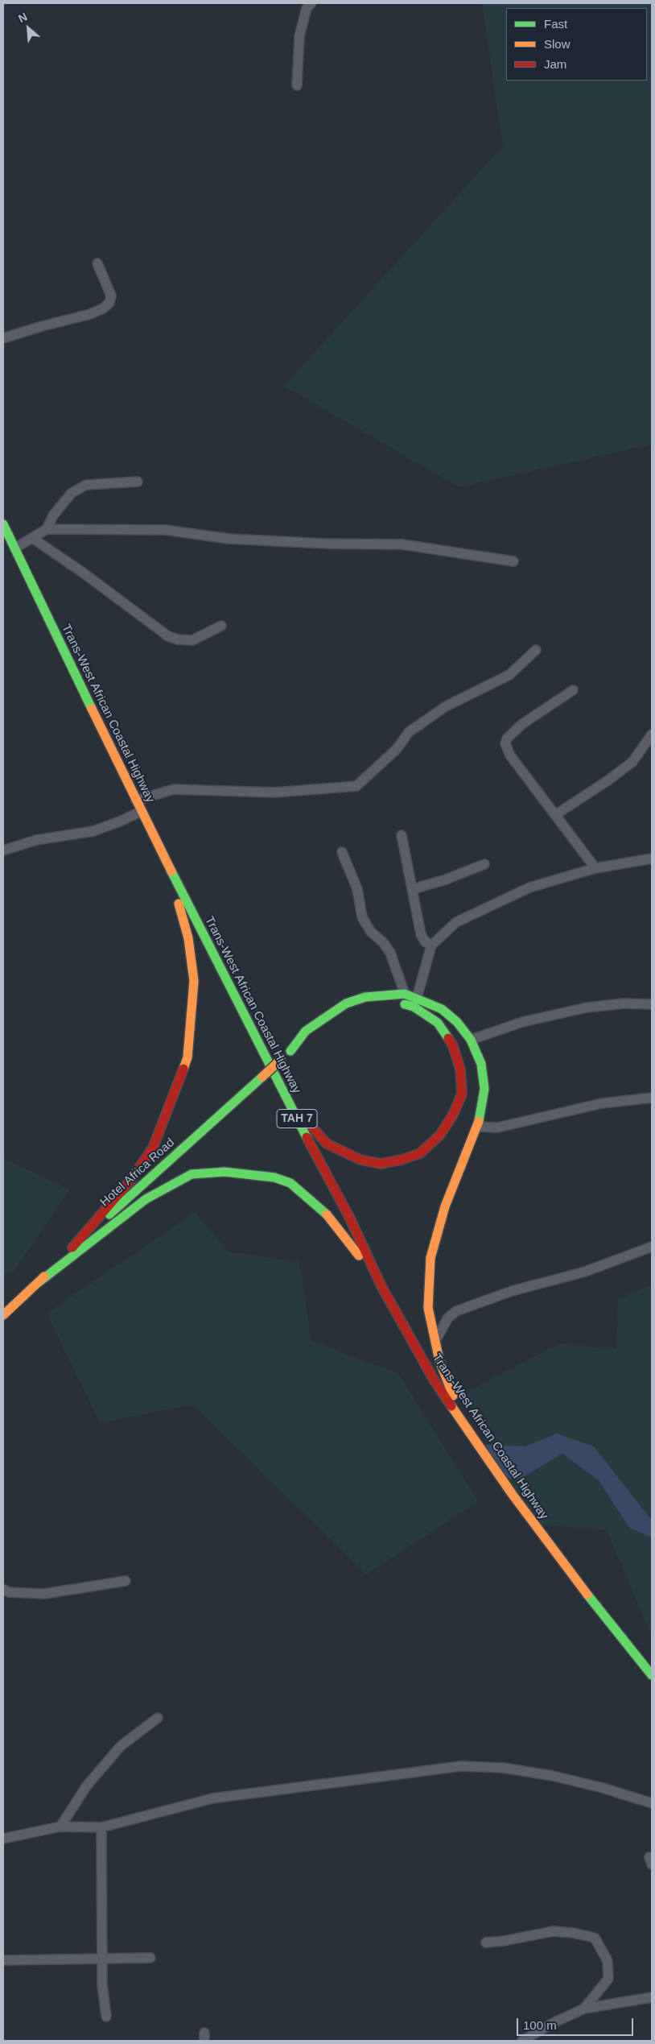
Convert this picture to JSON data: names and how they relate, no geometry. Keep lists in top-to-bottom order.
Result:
{
  "streets": {
    "main road": ["Trans-West African Coastal Highway", "TAH 7", "Hotel Africa Road"]
  },
  "legend": ["Fast", "Slow", "Jam"],
  "scale_bar": "100 m",
  "north": "top left"
}
